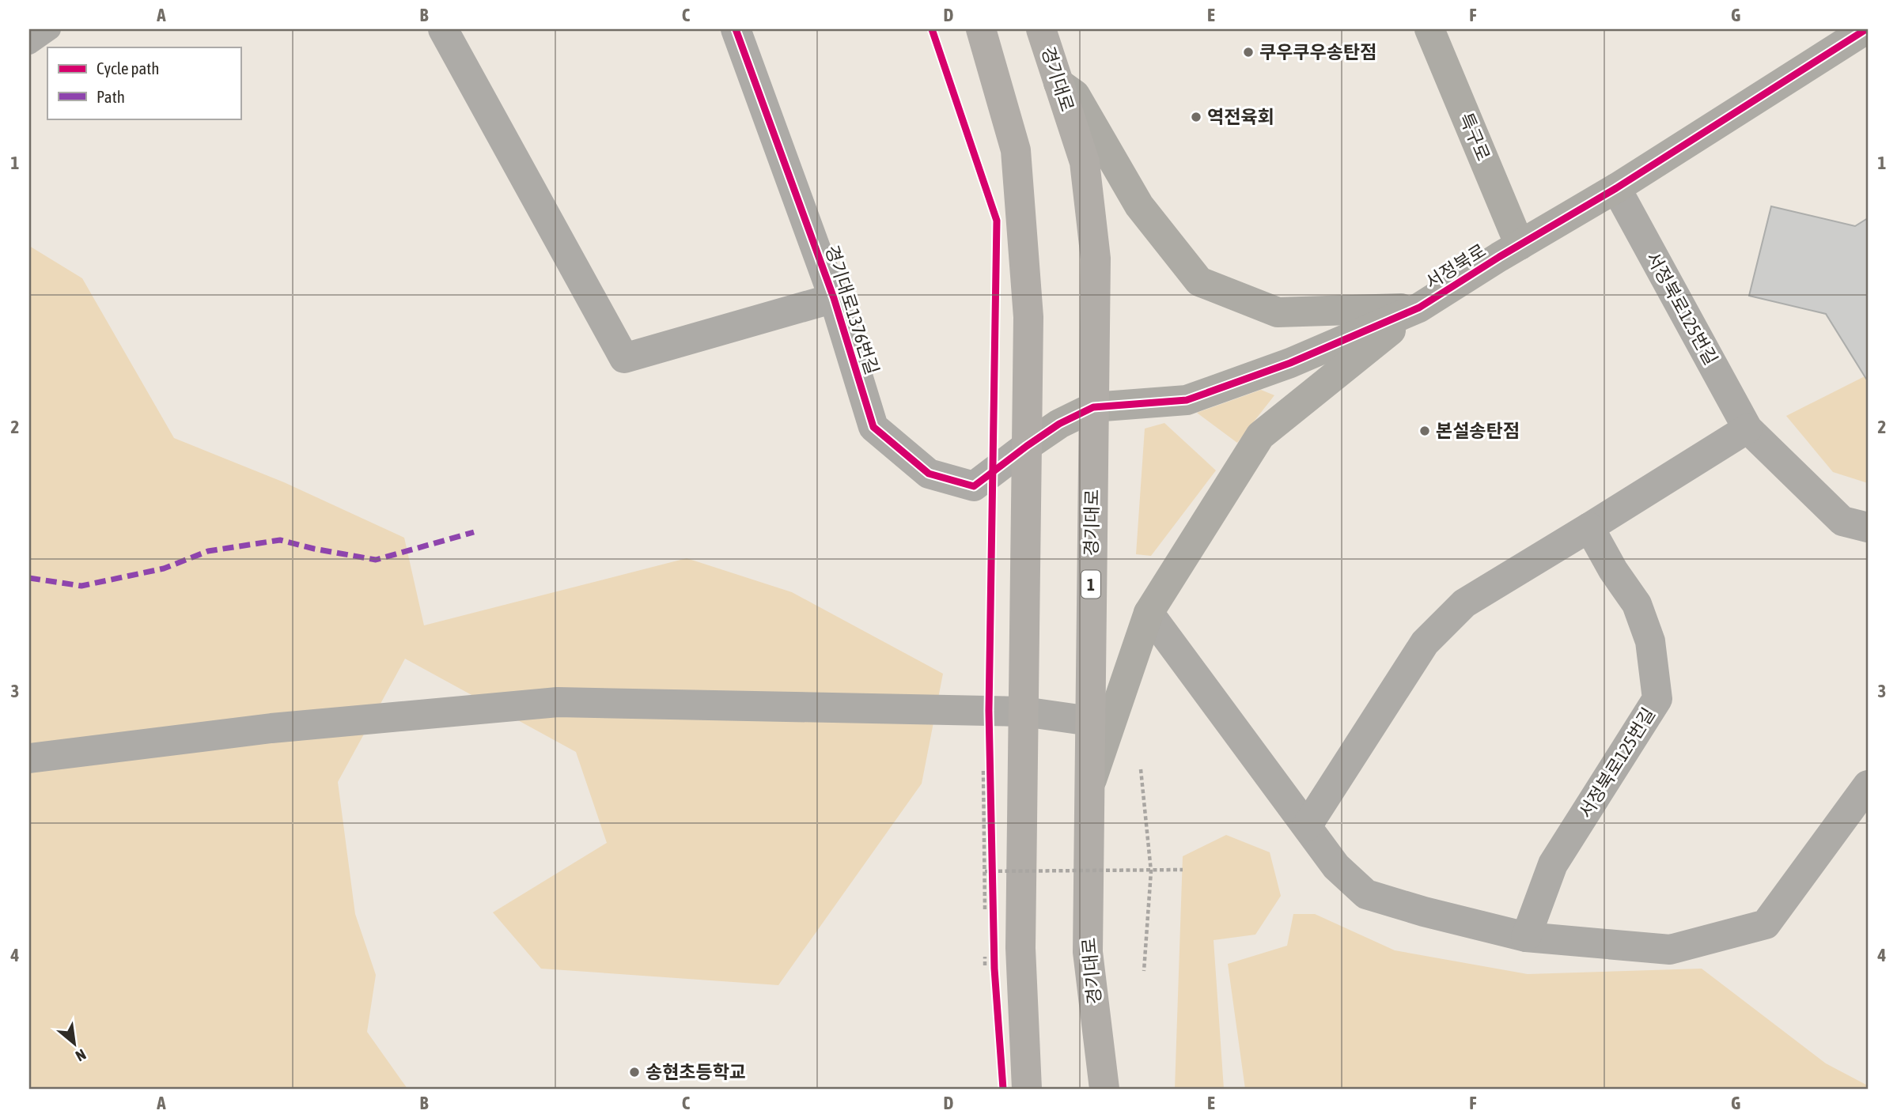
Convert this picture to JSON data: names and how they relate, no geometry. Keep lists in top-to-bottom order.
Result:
{
  "streets": {
    "main road": ["경기대로", "1"],
    "street": [
      "특구로",
      "서정북로",
      "서정북로125번길",
      "경기대로1376번길"
    ]
  },
  "crossings": [
    ["경기대로", "서정북로"],
    ["특구로", "서정북로"],
    ["서정북로", "서정북로125번길"],
    ["서정북로", "경기대로1376번길"]
  ],
  "places": [
    "쿠우쿠우송탄점",
    "역전육회",
    "본설송탄점",
    "송현초등학교"
  ],
  "legend": ["Cycle path", "Path"],
  "north": "bottom right",
  "grid": {
    "columns": [
      "A",
      "B",
      "C",
      "D",
      "E",
      "F",
      "G"
    ],
    "rows": [
      "1",
      "2",
      "3",
      "4"
    ]
  }
}
